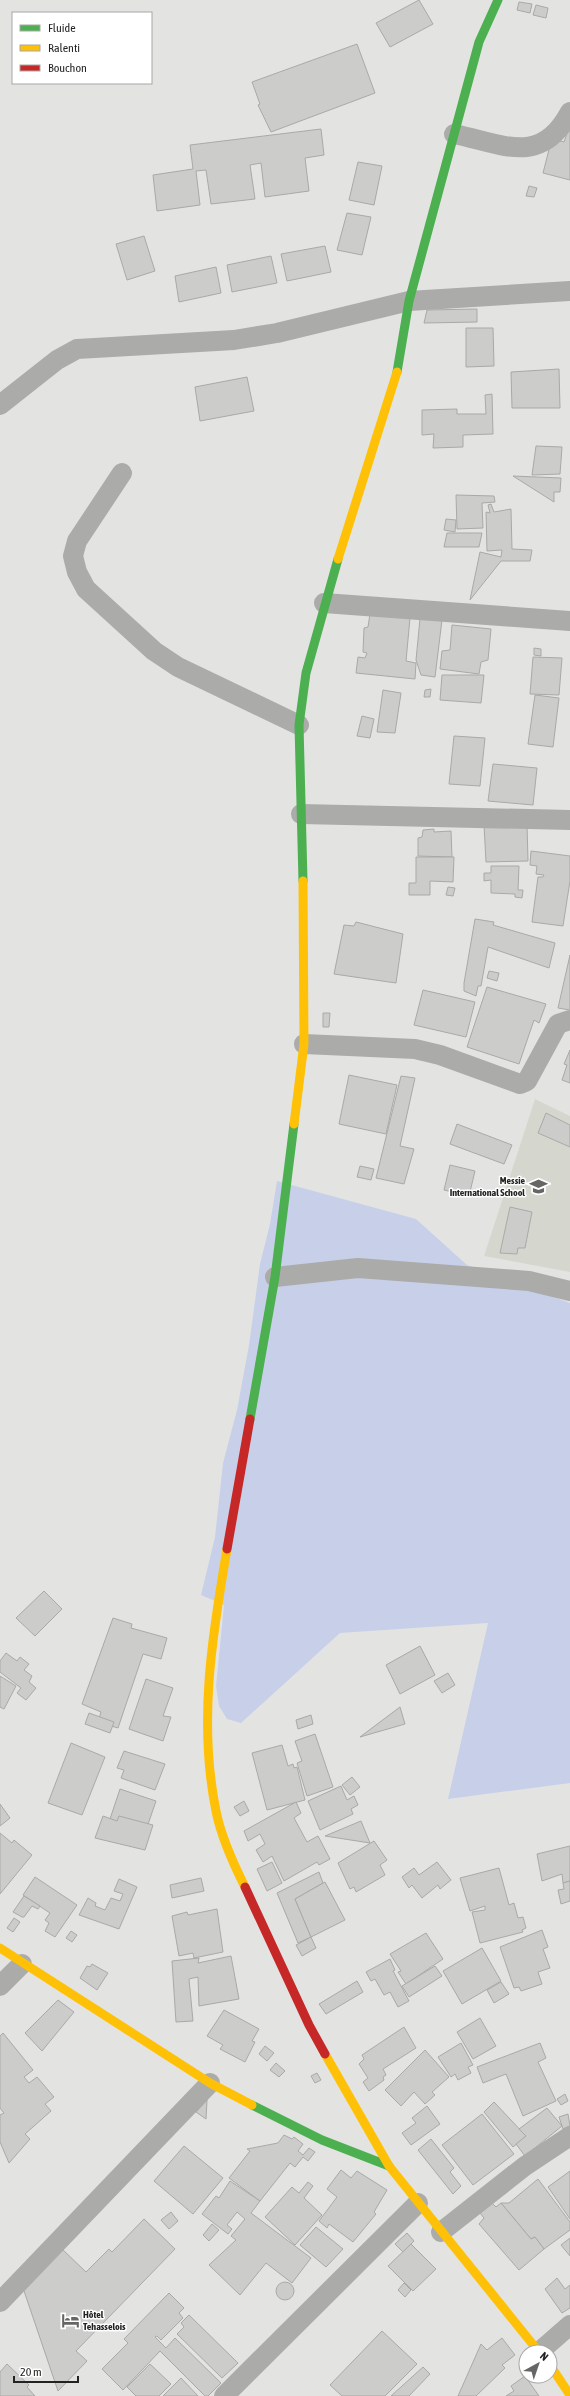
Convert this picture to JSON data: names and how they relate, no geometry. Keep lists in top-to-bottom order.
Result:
{
  "places": {
    "school or university": ["Messie International School"],
    "hotel": ["Hôtel Tehasselois"]
  },
  "legend": ["Fluide", "Ralenti", "Bouchon"],
  "scale_bar": "20 m",
  "north": "top right"
}
